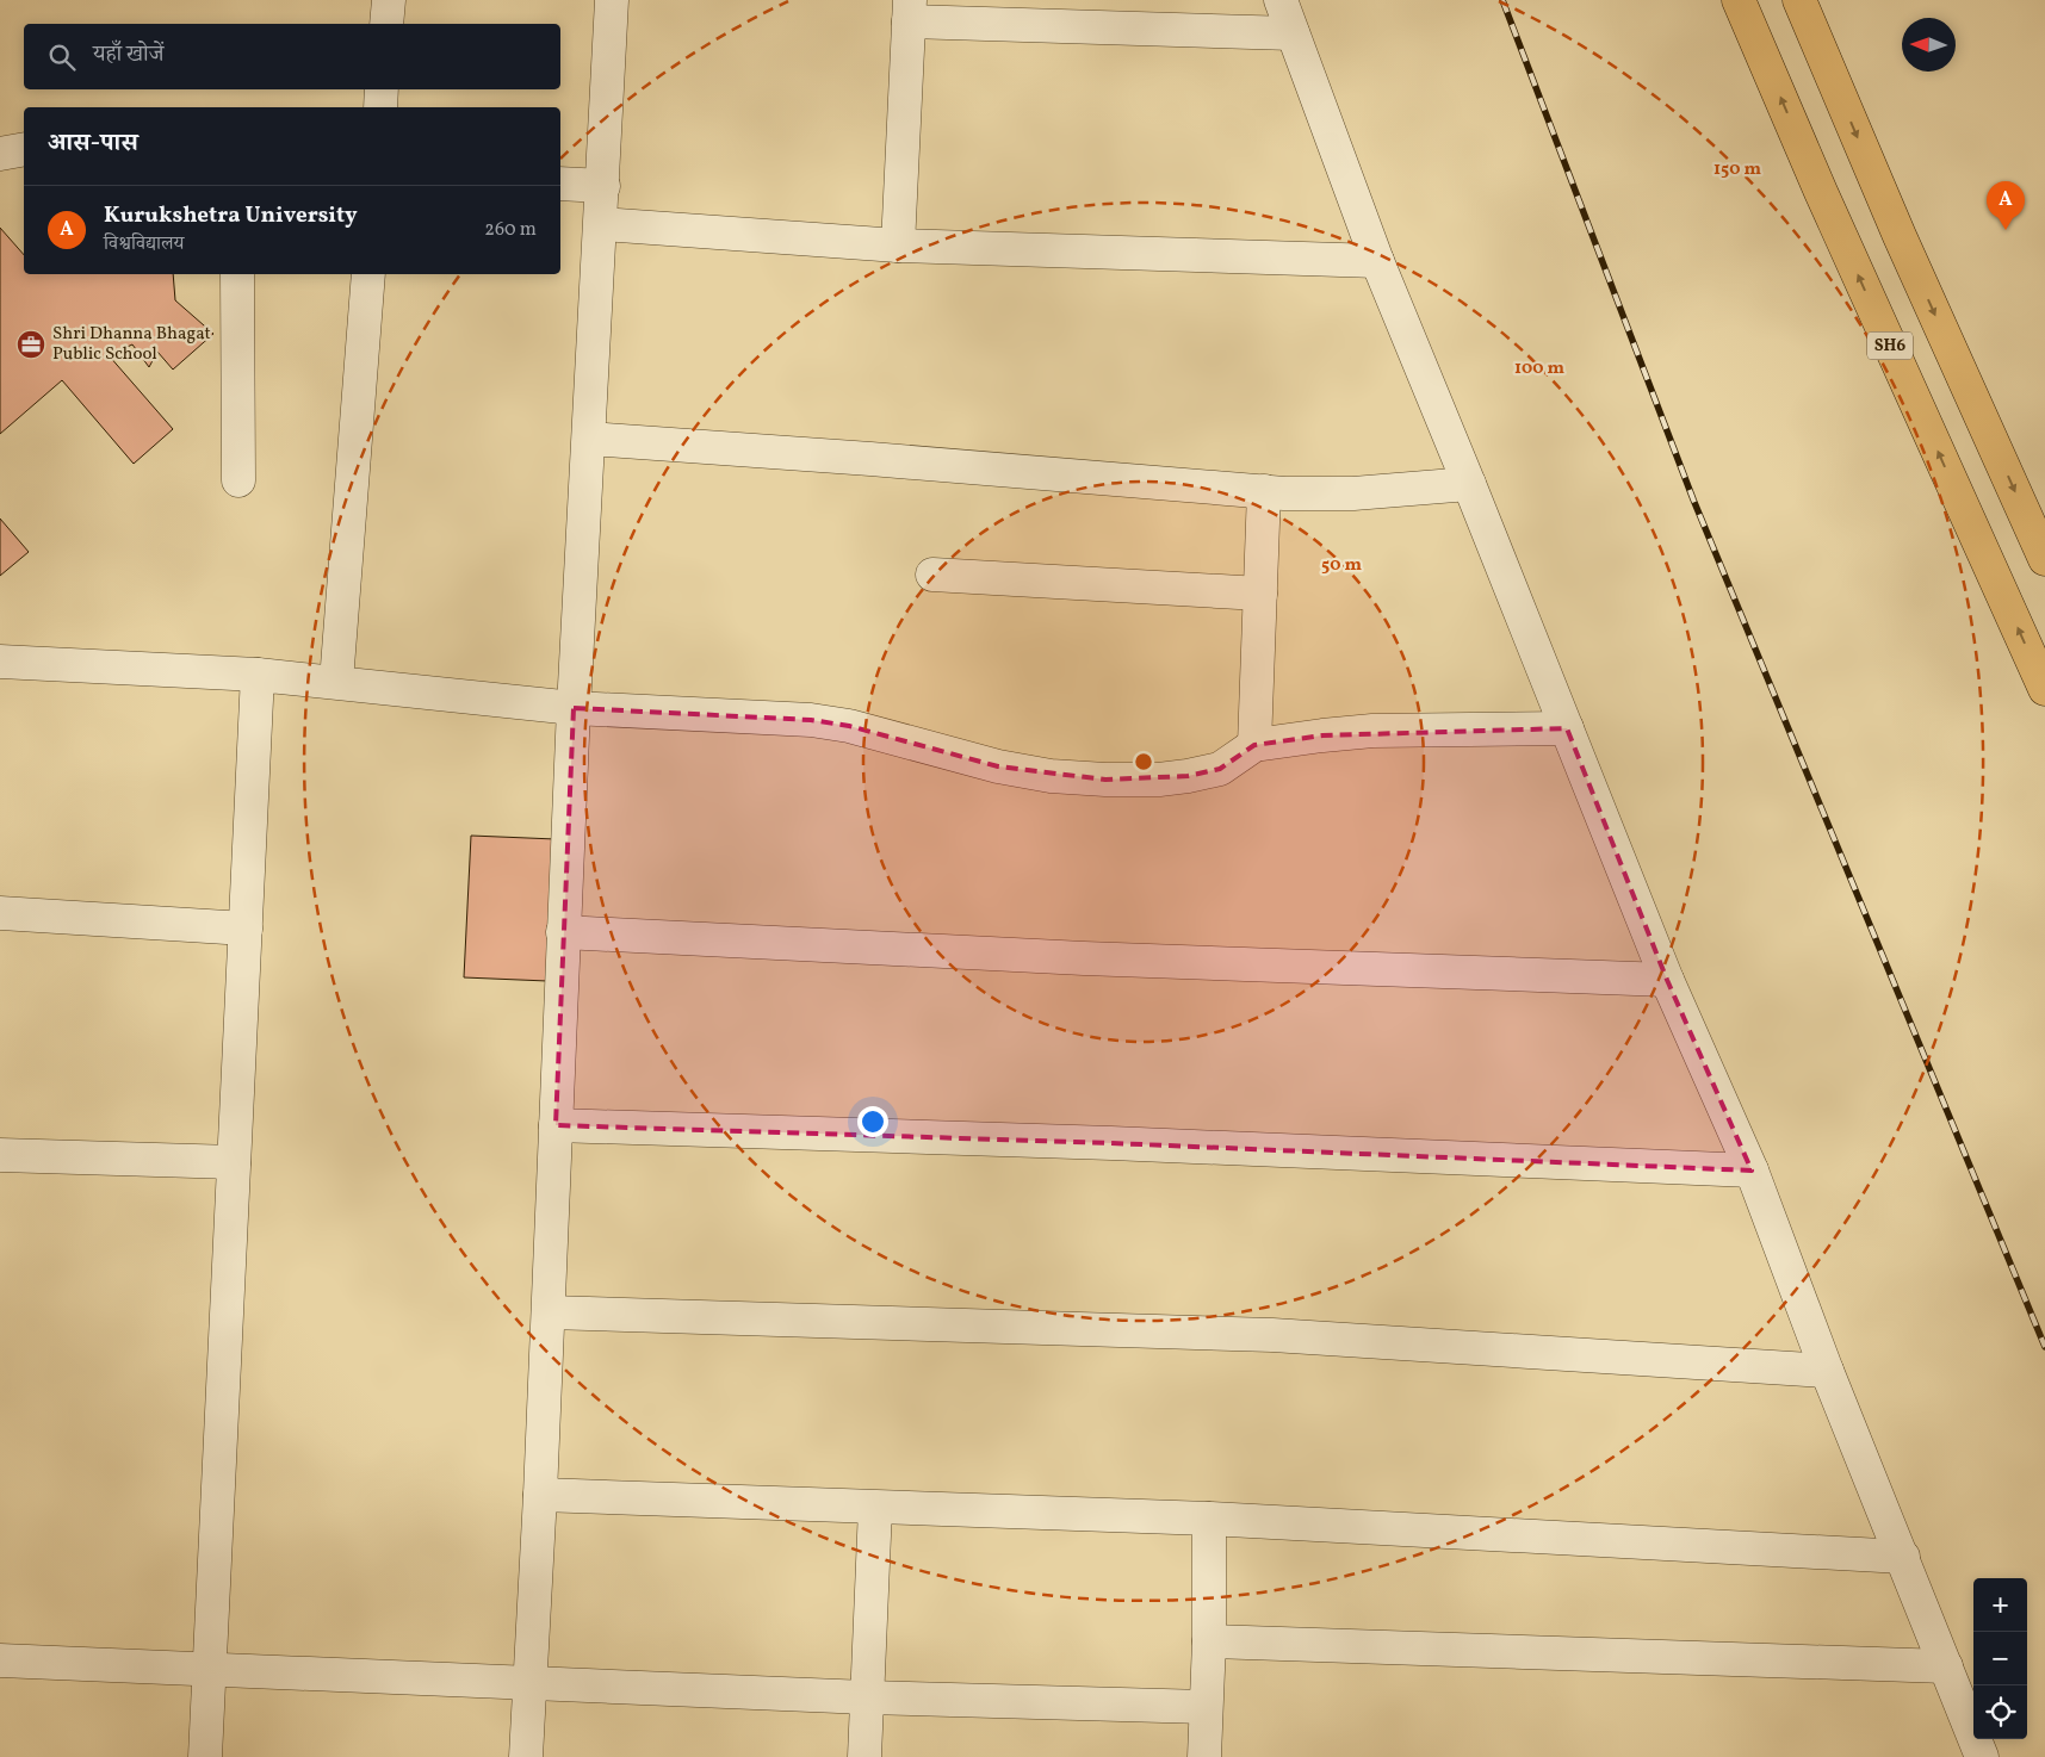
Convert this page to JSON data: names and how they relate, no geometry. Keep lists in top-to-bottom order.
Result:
{
  "streets": {
    "main road": ["SH6"]
  },
  "places": {
    "office": ["Shri Dhanna Bhagat Public School"]
  },
  "north": "left",
  "page": {
    "search": "यहाँ खोजें",
    "heading": "आस-पास",
    "pins": "A",
    "list": [
      {
        "mark": "A",
        "name": "Kurukshetra University",
        "note": "विश्वविद्यालय",
        "value": "260 m"
      }
    ],
    "map_buttons": ["+", "−"]
  },
  "rings": ["150 m", "100 m", "50 m"]
}
